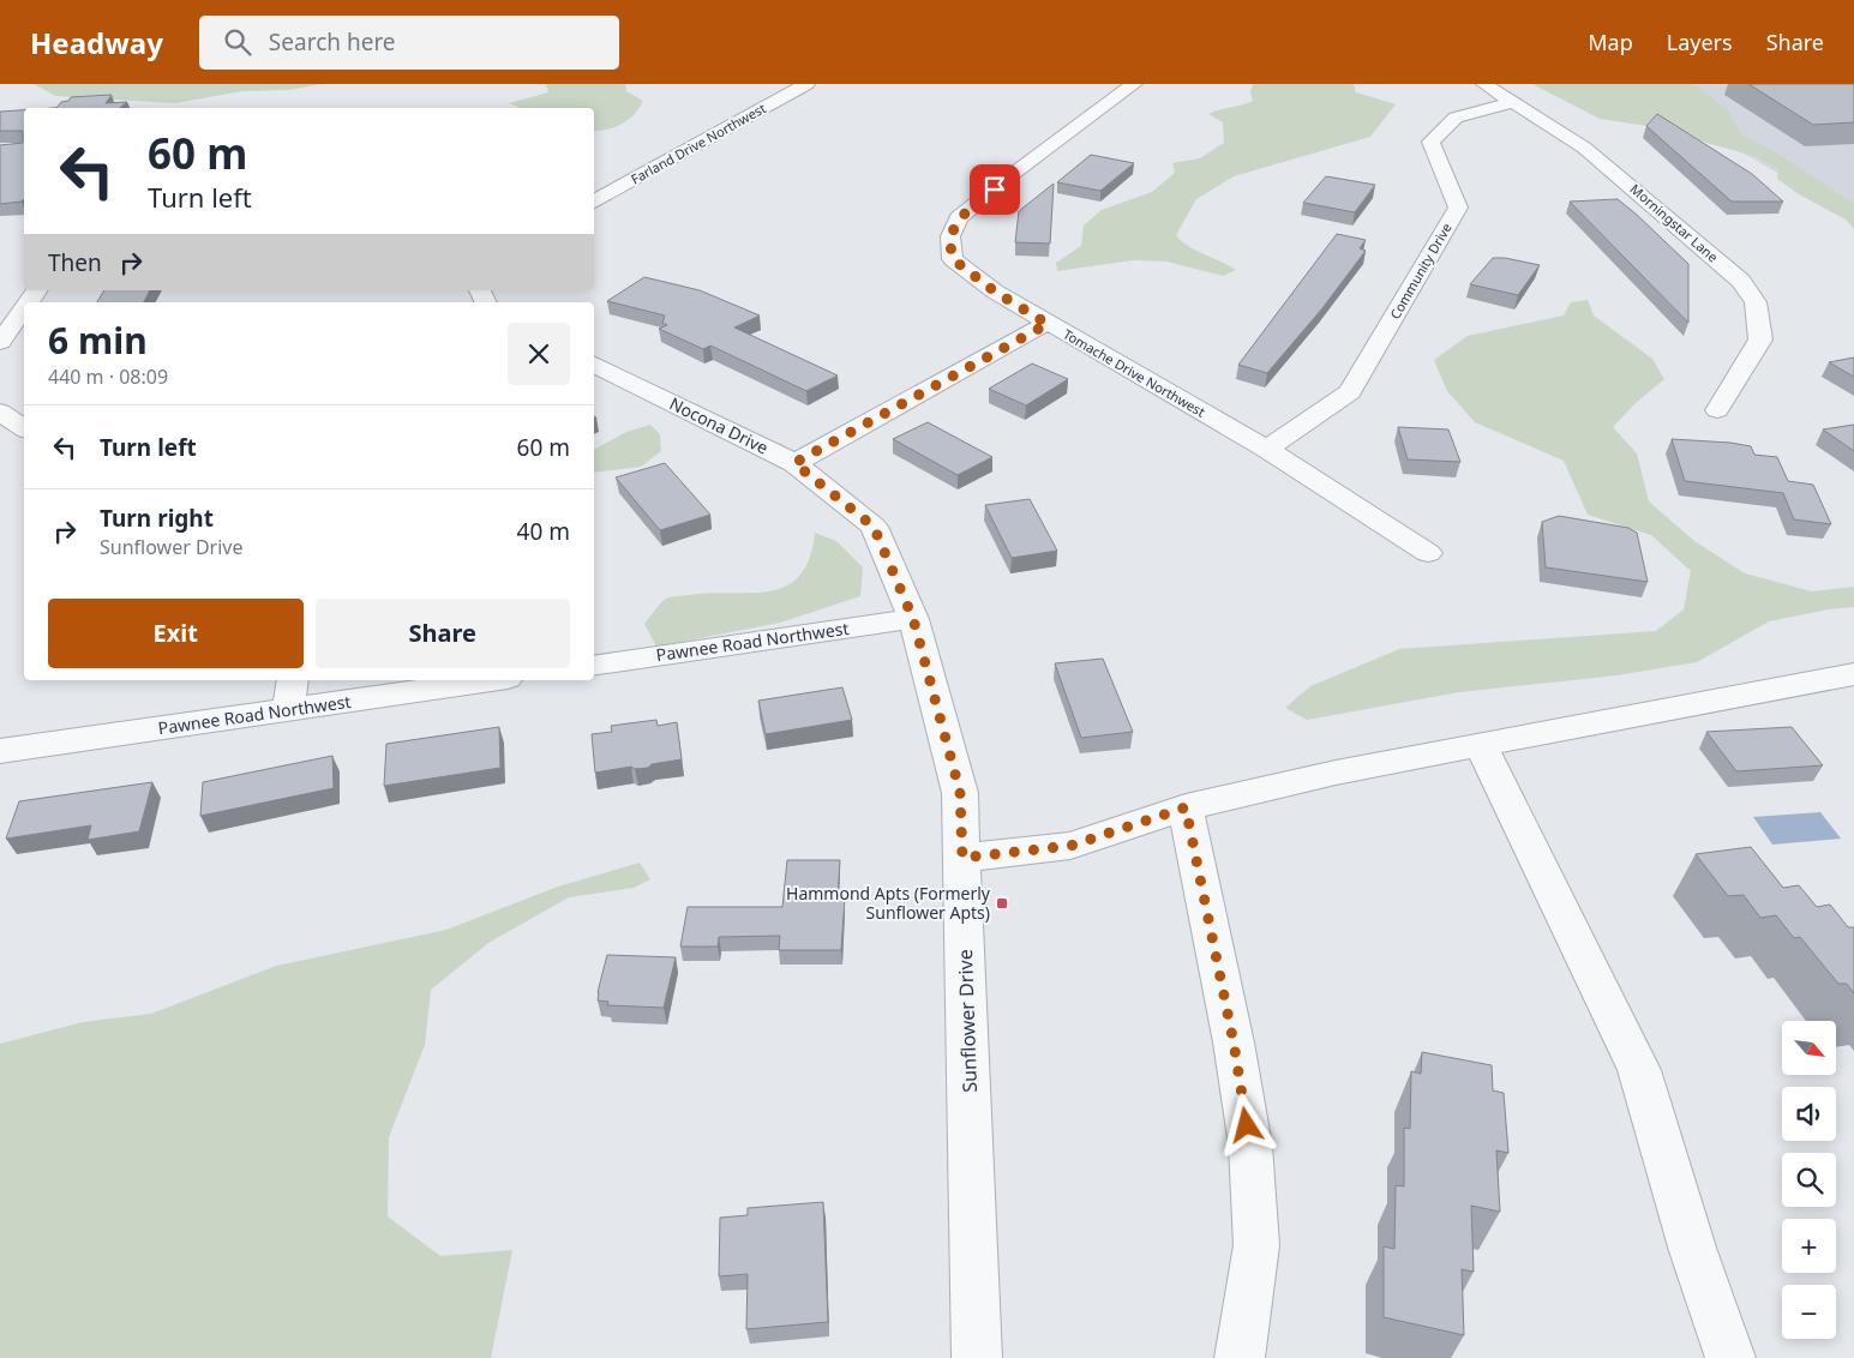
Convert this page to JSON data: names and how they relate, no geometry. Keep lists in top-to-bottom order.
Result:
{
  "streets": {
    "street": [
      "Farland Drive Northwest",
      "Morningstar Lane",
      "Community Drive",
      "Tomache Drive Northwest",
      "Nocona Drive",
      "Pawnee Road Northwest",
      "Sunflower Drive"
    ]
  },
  "crossings": [
    ["Morningstar Lane", "Community Drive"],
    ["Community Drive", "Tomache Drive Northwest"],
    ["Nocona Drive", "Pawnee Road Northwest"],
    ["Nocona Drive", "Sunflower Drive"],
    ["Pawnee Road Northwest", "Sunflower Drive"]
  ],
  "places": {
    "transit": ["Hammond Apts (Formerly Sunflower Apts)"]
  },
  "north": "bottom right",
  "page": {
    "header": "Headway",
    "search": "Search here",
    "nav": ["Map", "Layers", "Share"],
    "turn": ["60 m", "Turn left"],
    "then": "Then",
    "heading": ["6 min", "440 m · 08:09"],
    "list": [
      {
        "name": "Turn left",
        "value": "60 m"
      },
      {
        "name": "Turn right",
        "note": "Sunflower Drive",
        "value": "40 m"
      }
    ],
    "buttons": ["Exit", "Share"],
    "map_buttons": ["+", "−"]
  }
}
